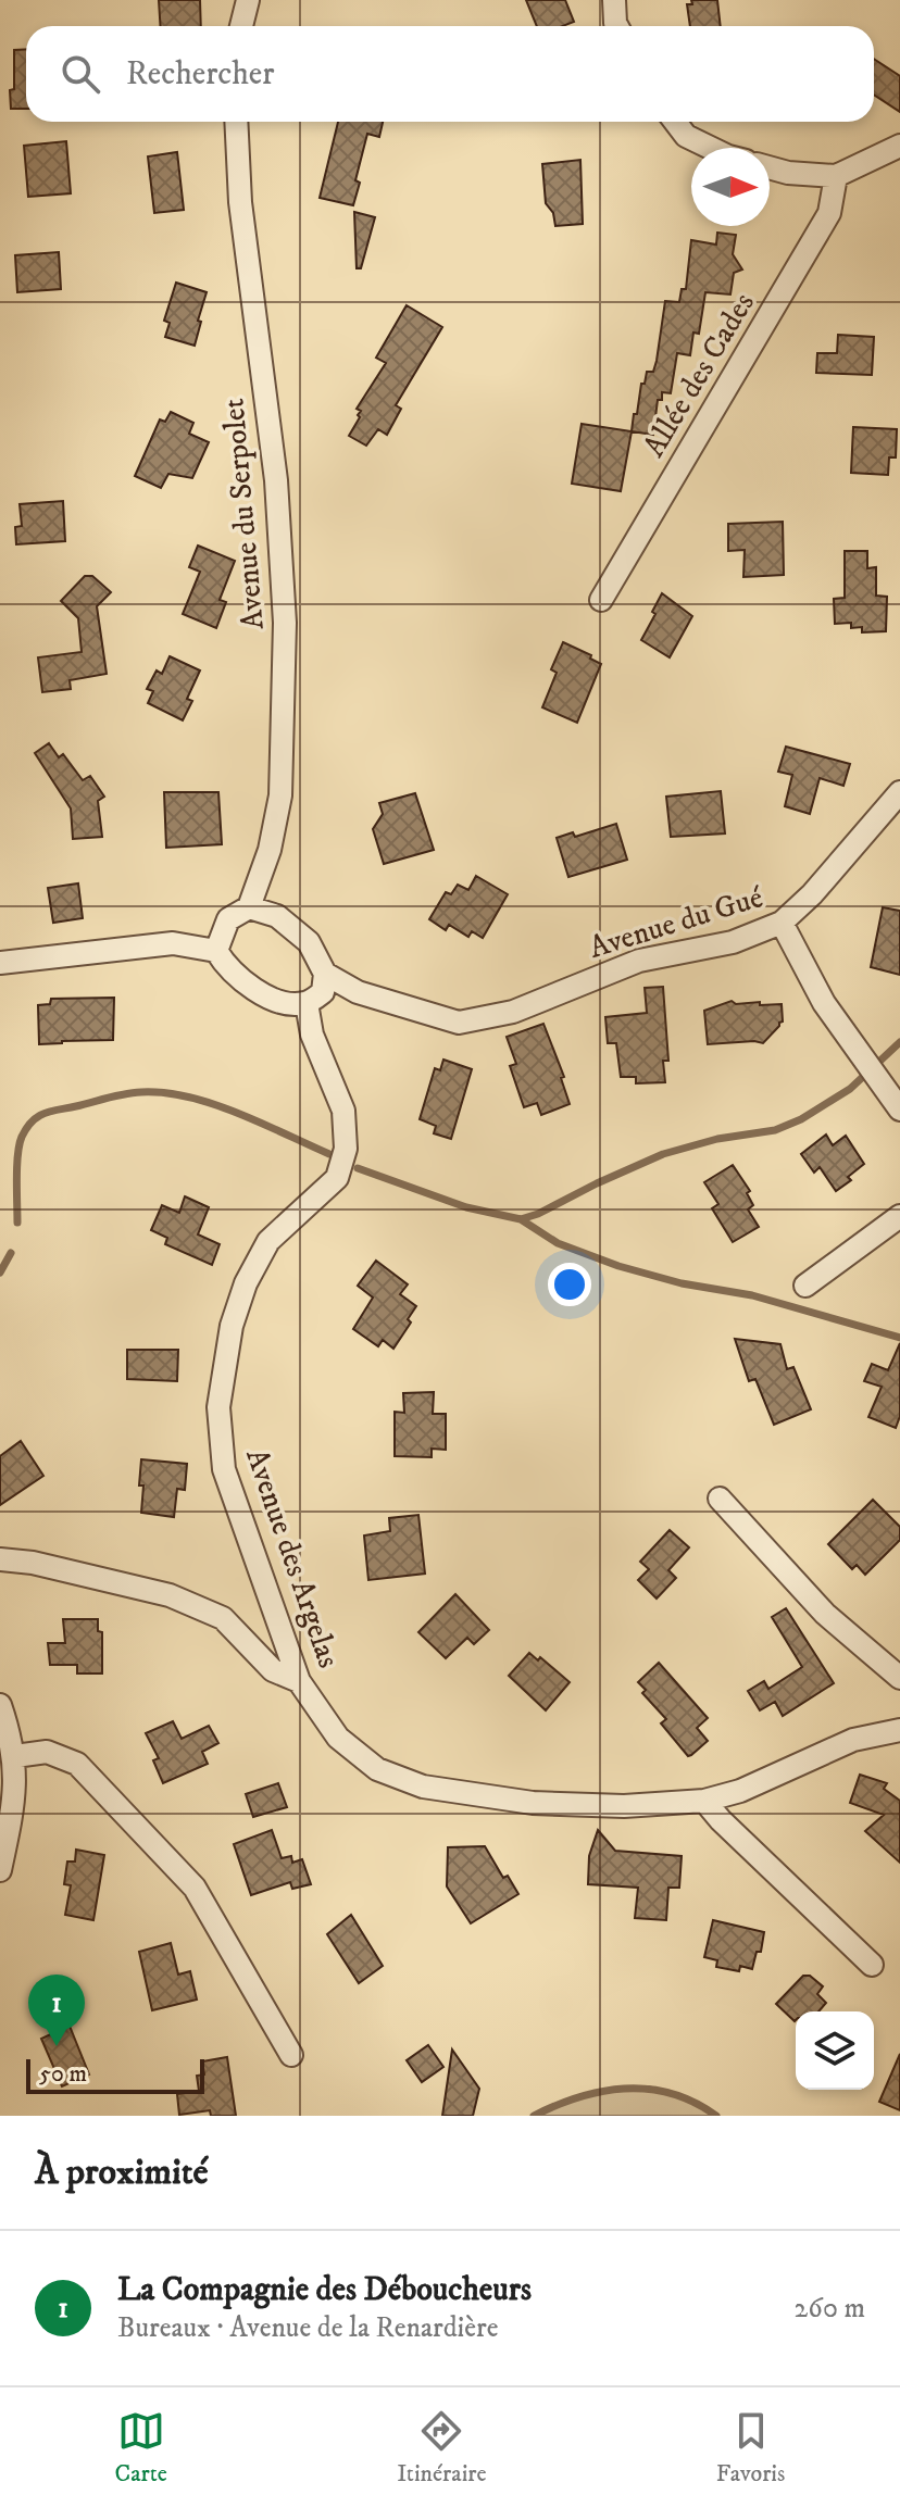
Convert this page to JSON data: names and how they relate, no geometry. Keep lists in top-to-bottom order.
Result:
{
  "streets": {
    "street": [
      "Allée des Cades",
      "Avenue du Serpolet",
      "Avenue du Gué",
      "Avenue des Argelas"
    ]
  },
  "crossings": [
    ["Avenue du Serpolet", "Avenue du Gué"],
    ["Avenue du Serpolet", "Avenue des Argelas"],
    ["Avenue du Gué", "Avenue des Argelas"]
  ],
  "scale_bar": "50 m",
  "north": "right",
  "page": {
    "search": "Rechercher",
    "pins": "1",
    "scale": "50 m",
    "heading": "À proximité",
    "list": [
      {
        "mark": "1",
        "name": "La Compagnie des Déboucheurs",
        "note": "Bureaux · Avenue de la Renardière",
        "value": "260 m"
      }
    ],
    "nav": ["Carte", "Itinéraire", "Favoris"]
  }
}
